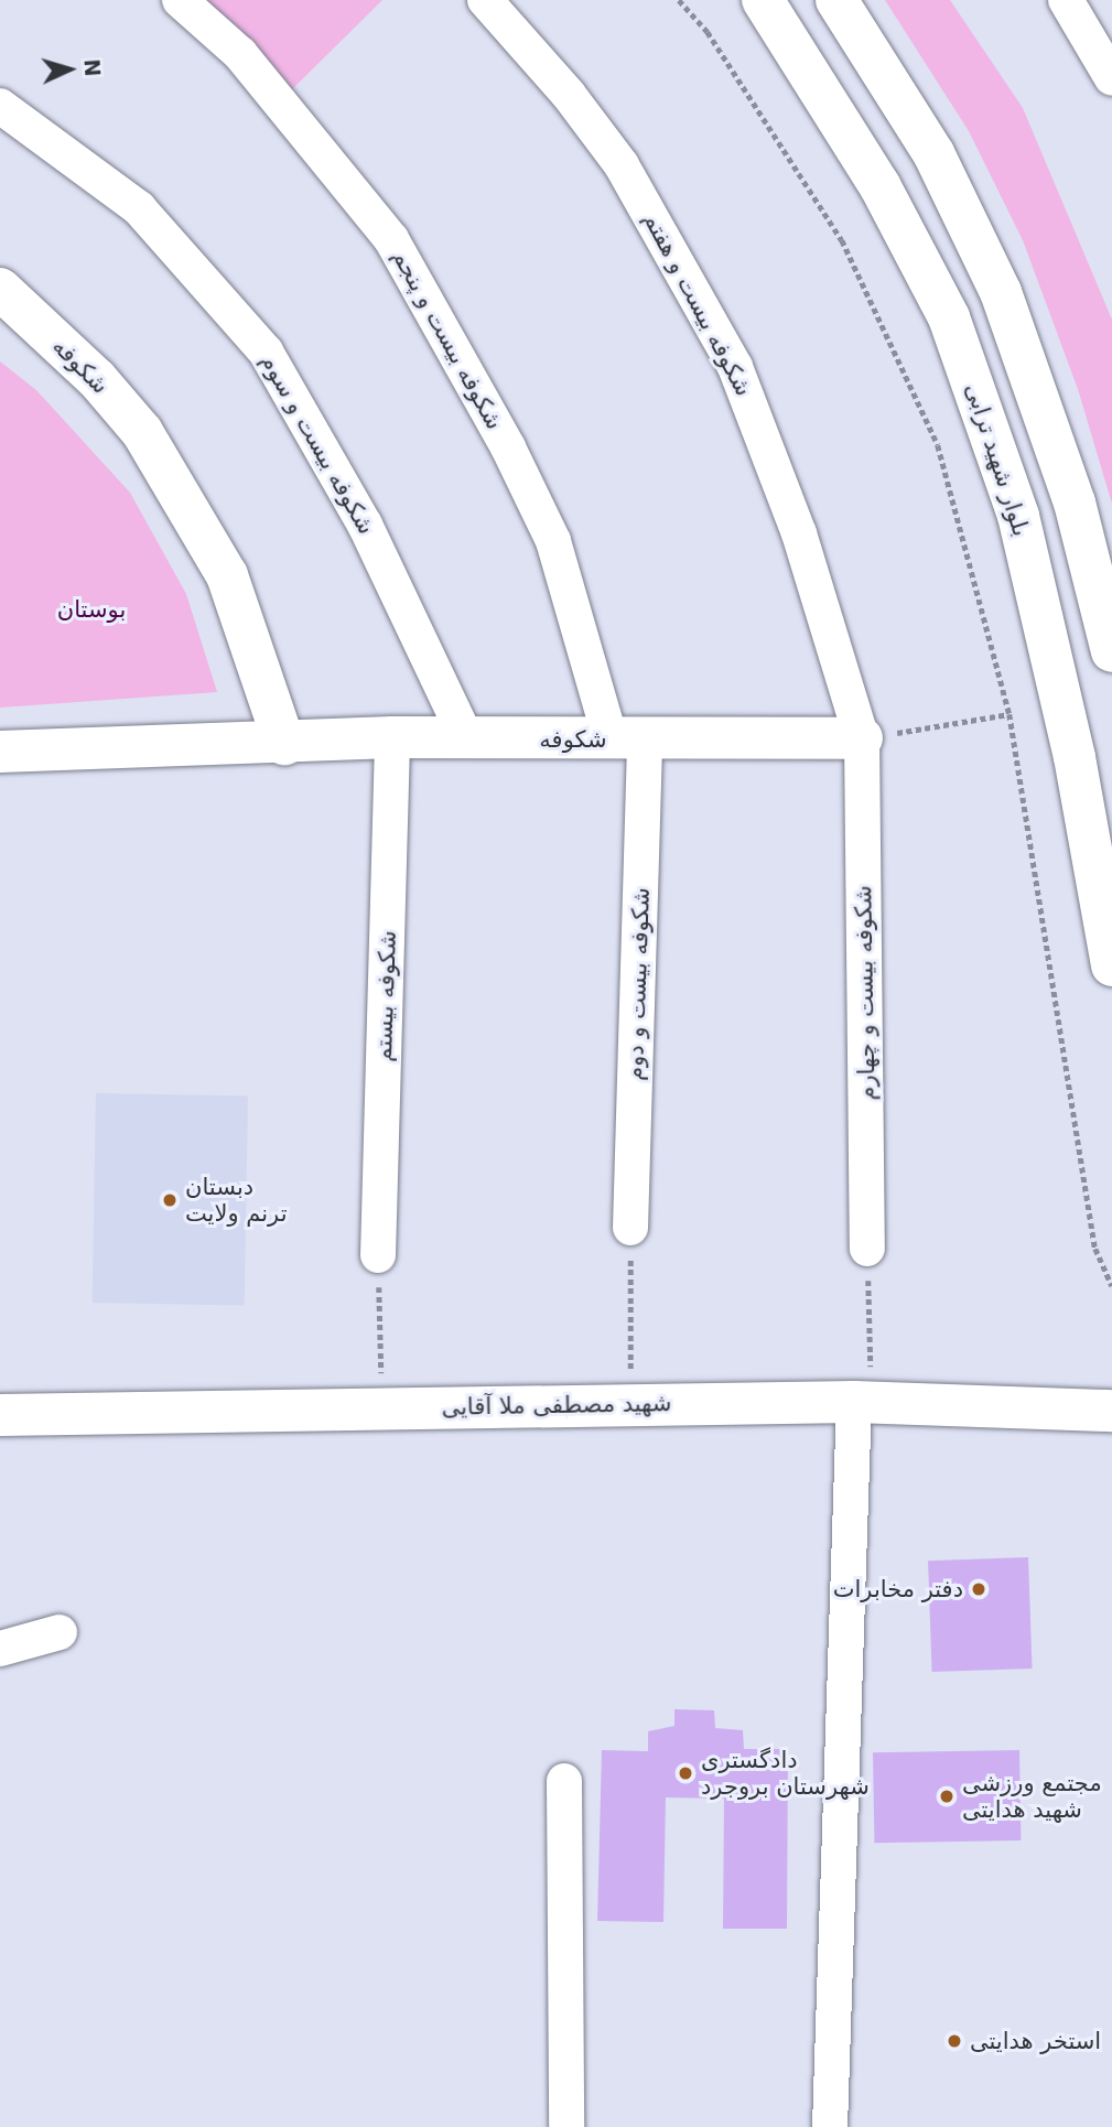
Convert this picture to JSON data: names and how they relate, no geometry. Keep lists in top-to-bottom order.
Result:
{
  "streets": {
    "street": [
      "شکوفه بیست و هفتم",
      "شکوفه بیست و پنجم",
      "شکوفه",
      "شکوفه بیست و سوم",
      "بلوار شهید ترابی",
      "شکوفه بیست و دوم",
      "شکوفه بیست و چهارم",
      "شکوفه بیستم",
      "شهید مصطفی ملا آقایی"
    ]
  },
  "crossings": [
    ["شکوفه بیست و هفتم", "شکوفه"],
    ["شکوفه بیست و هفتم", "شکوفه بیست و چهارم"],
    ["شکوفه بیست و پنجم", "شکوفه"],
    ["شکوفه بیست و پنجم", "شکوفه بیست و دوم"],
    ["شکوفه", "شکوفه بیست و سوم"],
    ["شکوفه", "شکوفه بیست و دوم"],
    ["شکوفه", "شکوفه بیست و چهارم"],
    ["شکوفه", "شکوفه بیستم"]
  ],
  "parks": ["بوستان"],
  "places": [
    "دبستان ترنم ولایت",
    "دفتر مخابرات",
    "دادگستری شهرستان بروجرد",
    "مجتمع ورزشی شهید هدایتی",
    "استخر هدایتی"
  ],
  "north": "right"
}
